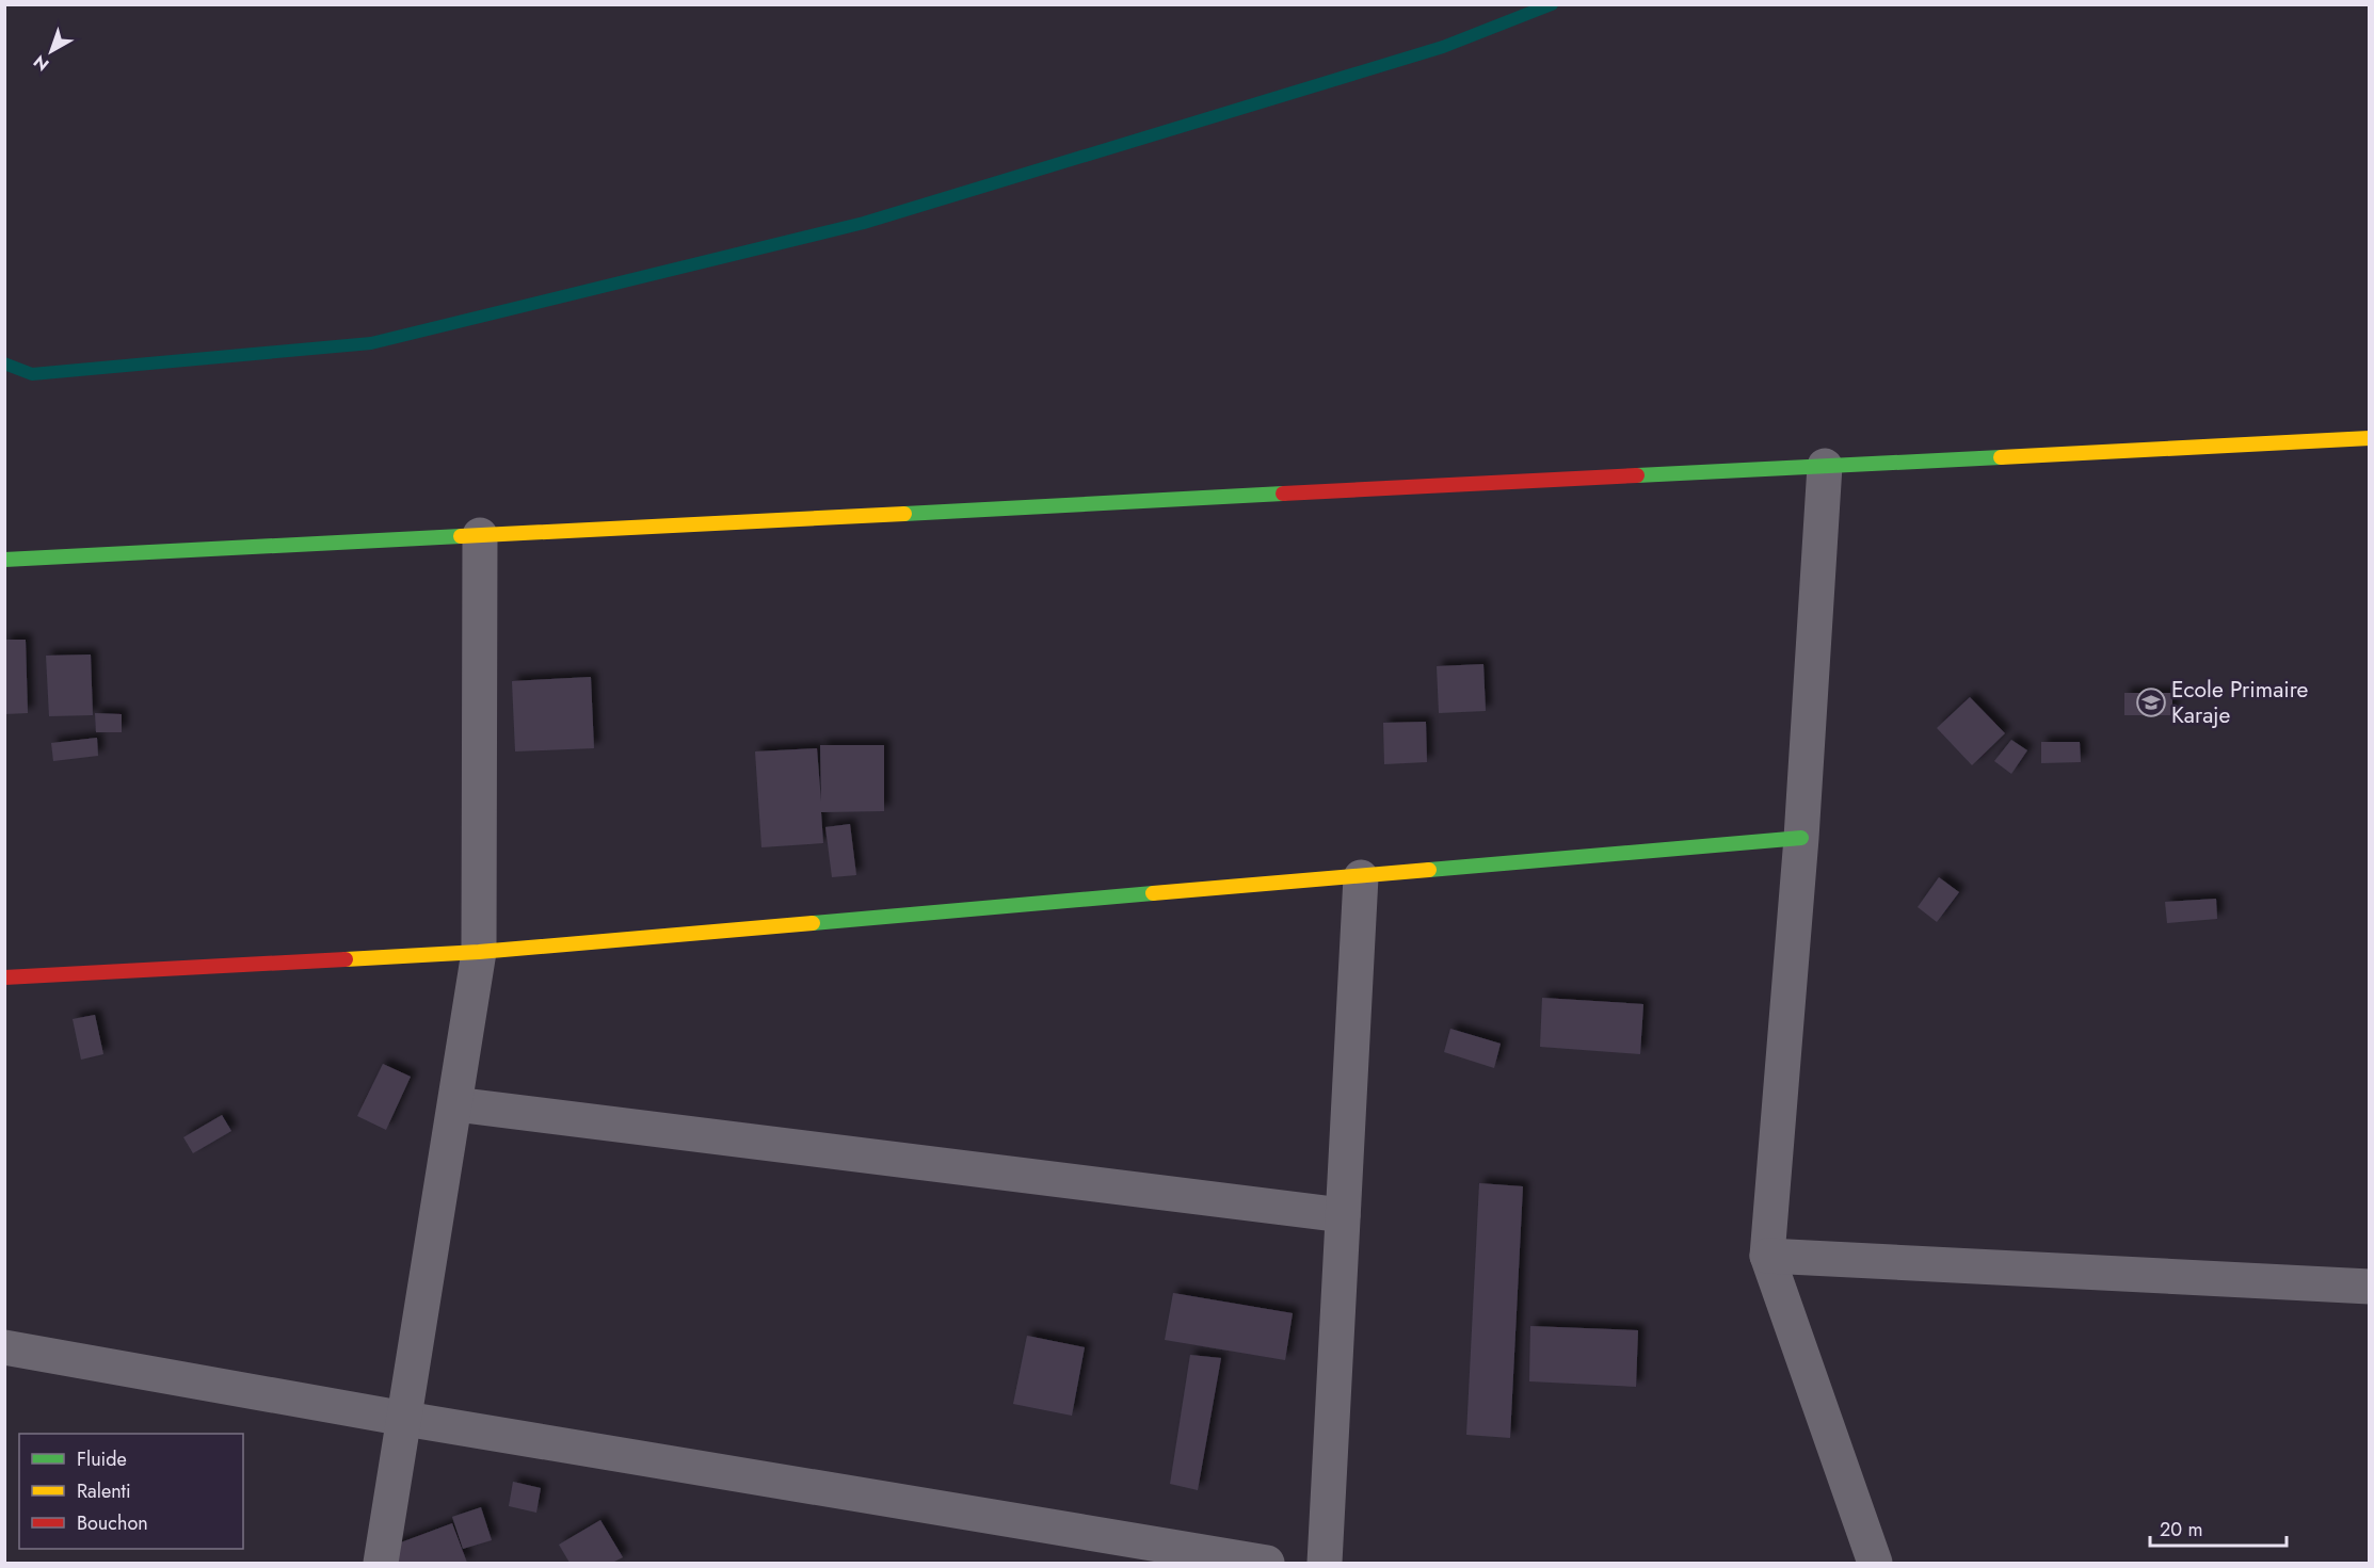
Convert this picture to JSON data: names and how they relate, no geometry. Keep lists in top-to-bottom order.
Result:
{
  "places": {
    "school or university": ["Ecole Primaire Karaje"]
  },
  "legend": ["Fluide", "Ralenti", "Bouchon"],
  "scale_bar": "20 m",
  "north": "bottom left"
}
